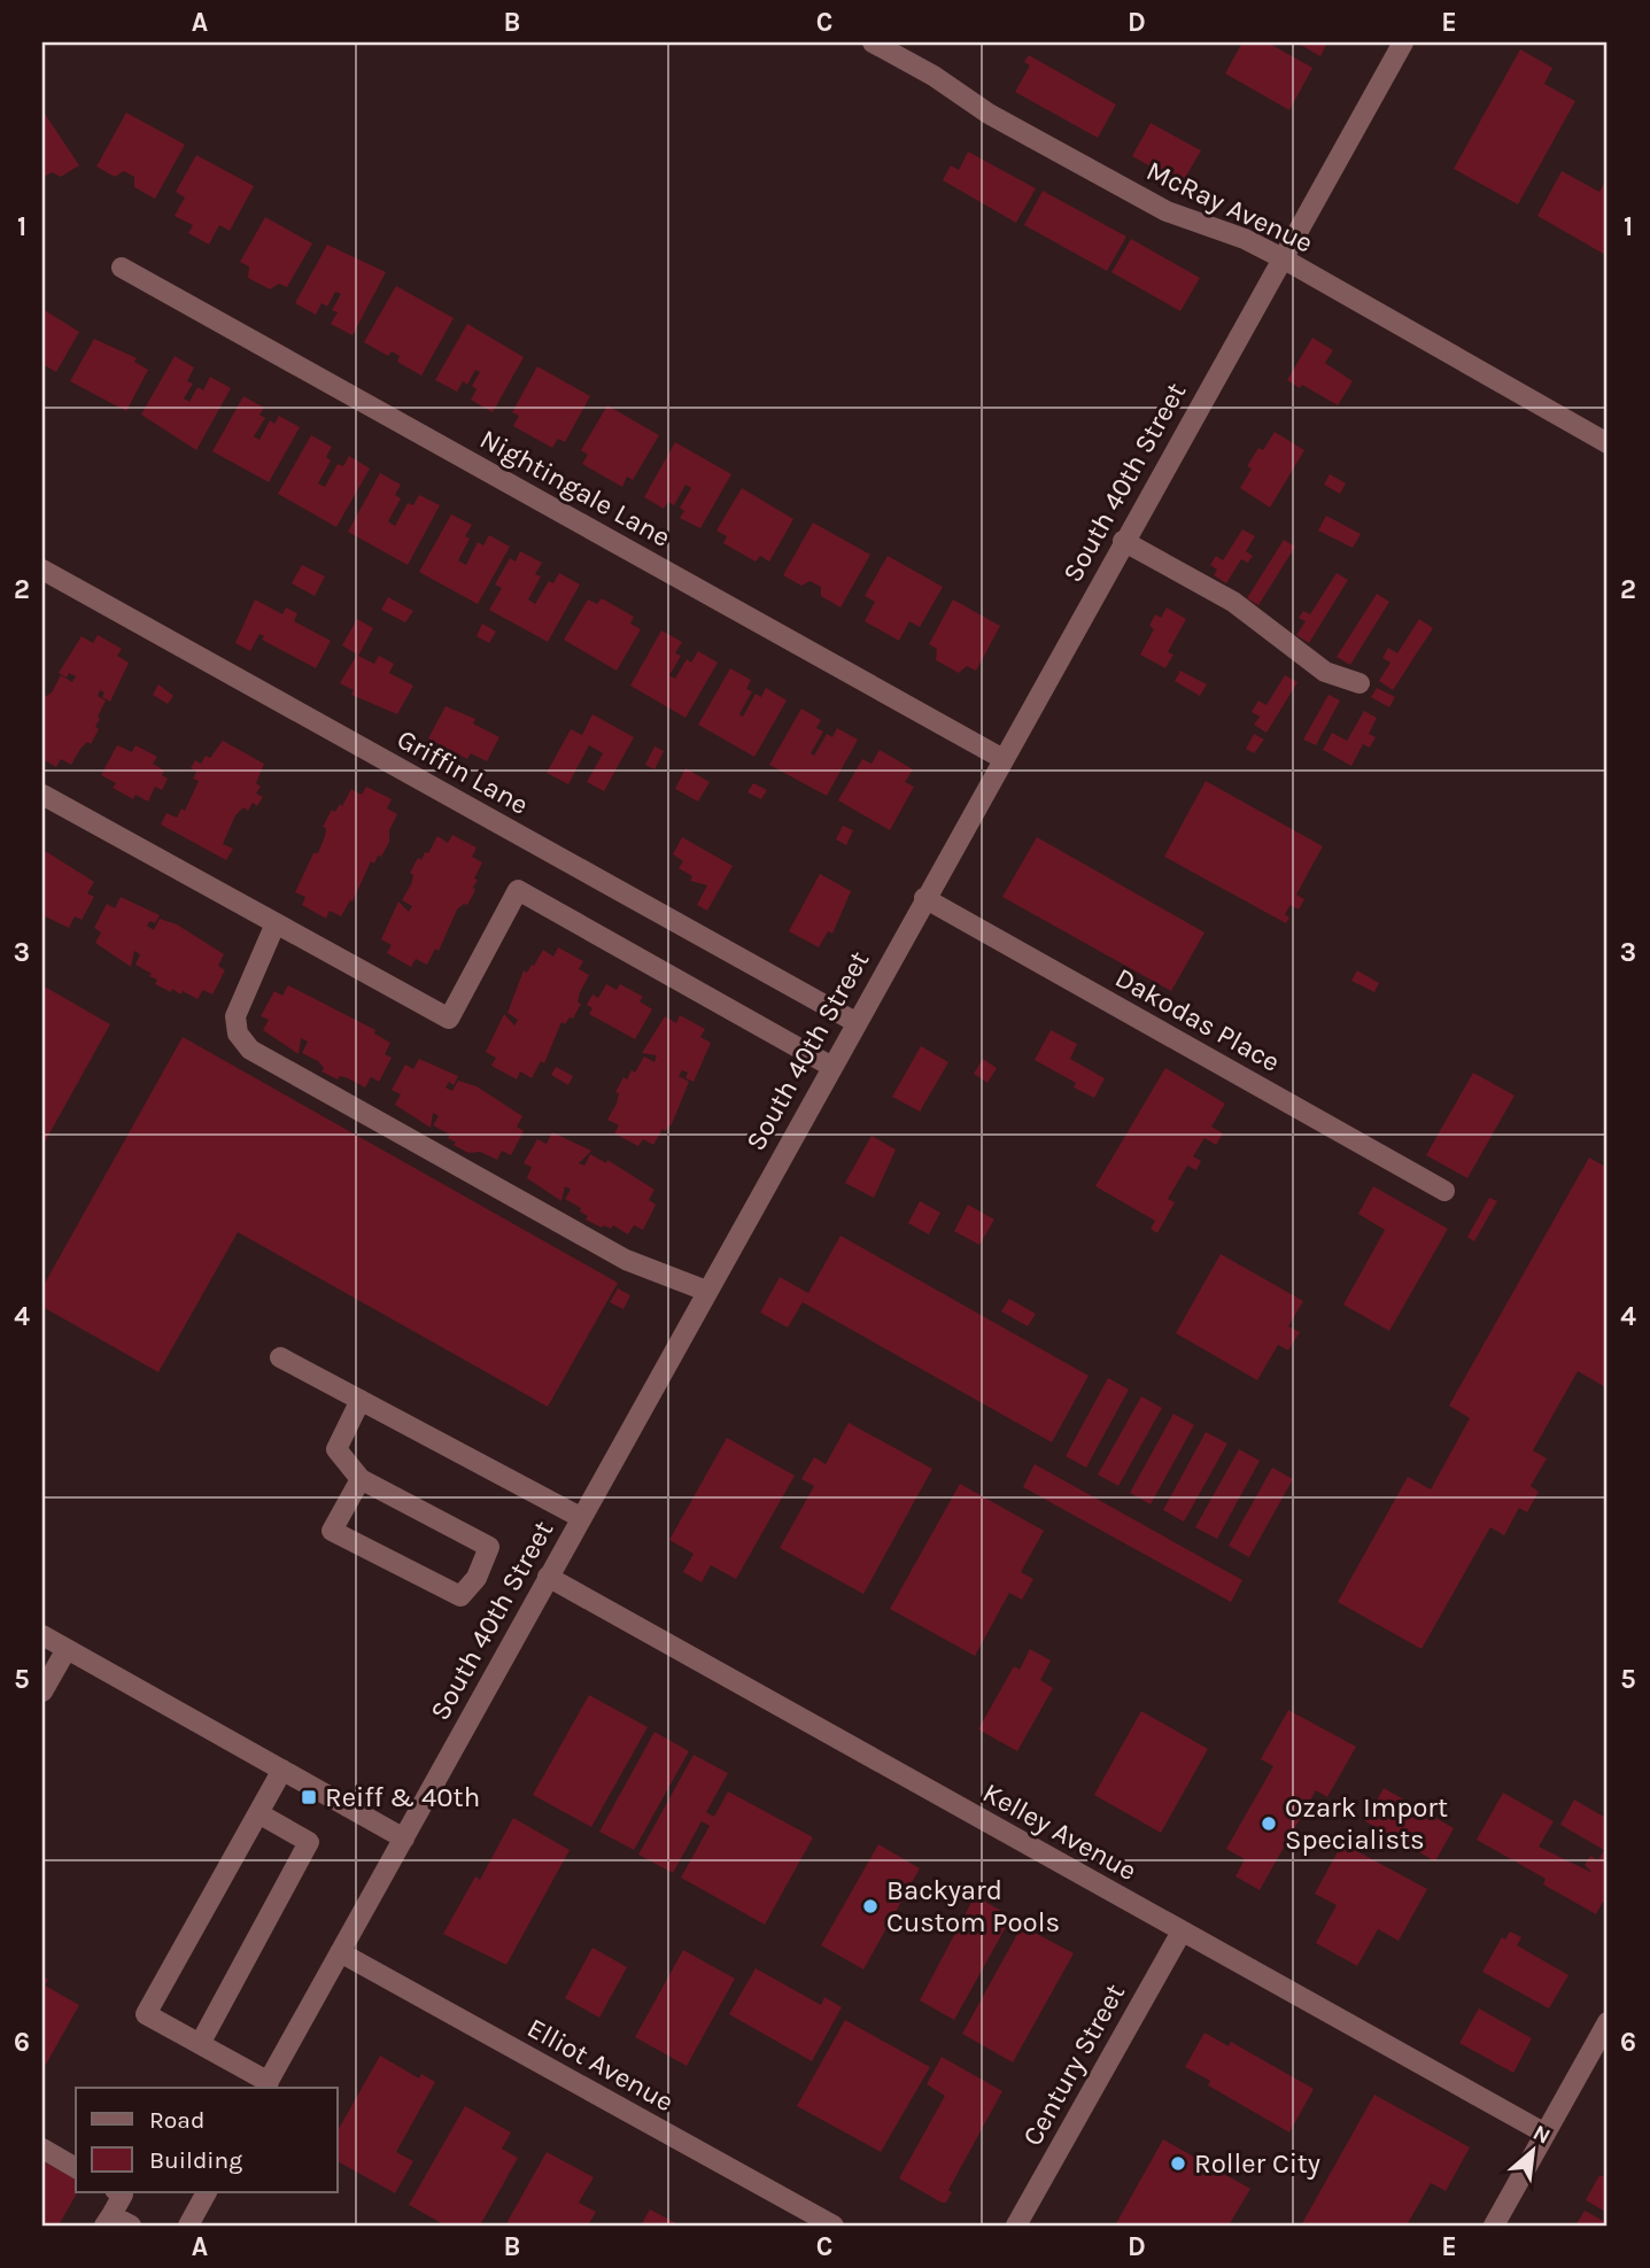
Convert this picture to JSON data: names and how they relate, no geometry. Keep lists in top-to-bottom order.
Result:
{
  "streets": {
    "street": [
      "McRay Avenue",
      "South 40th Street",
      "Nightingale Lane",
      "Griffin Lane",
      "Dakodas Place",
      "Kelley Avenue",
      "Elliot Avenue",
      "Century Street"
    ]
  },
  "crossings": [
    ["McRay Avenue", "South 40th Street"],
    ["South 40th Street", "Nightingale Lane"],
    ["South 40th Street", "Griffin Lane"],
    ["South 40th Street", "Dakodas Place"],
    ["South 40th Street", "Kelley Avenue"],
    ["South 40th Street", "Elliot Avenue"],
    ["Kelley Avenue", "Century Street"]
  ],
  "places": {
    "transit": ["Reiff & 40th"],
    "other": ["Ozark Import Specialists", "Backyard Custom Pools", "Roller City"]
  },
  "legend": ["Road", "Building"],
  "north": "top right",
  "grid": {
    "columns": [
      "A",
      "B",
      "C",
      "D",
      "E"
    ],
    "rows": [
      "1",
      "2",
      "3",
      "4",
      "5",
      "6"
    ]
  }
}
